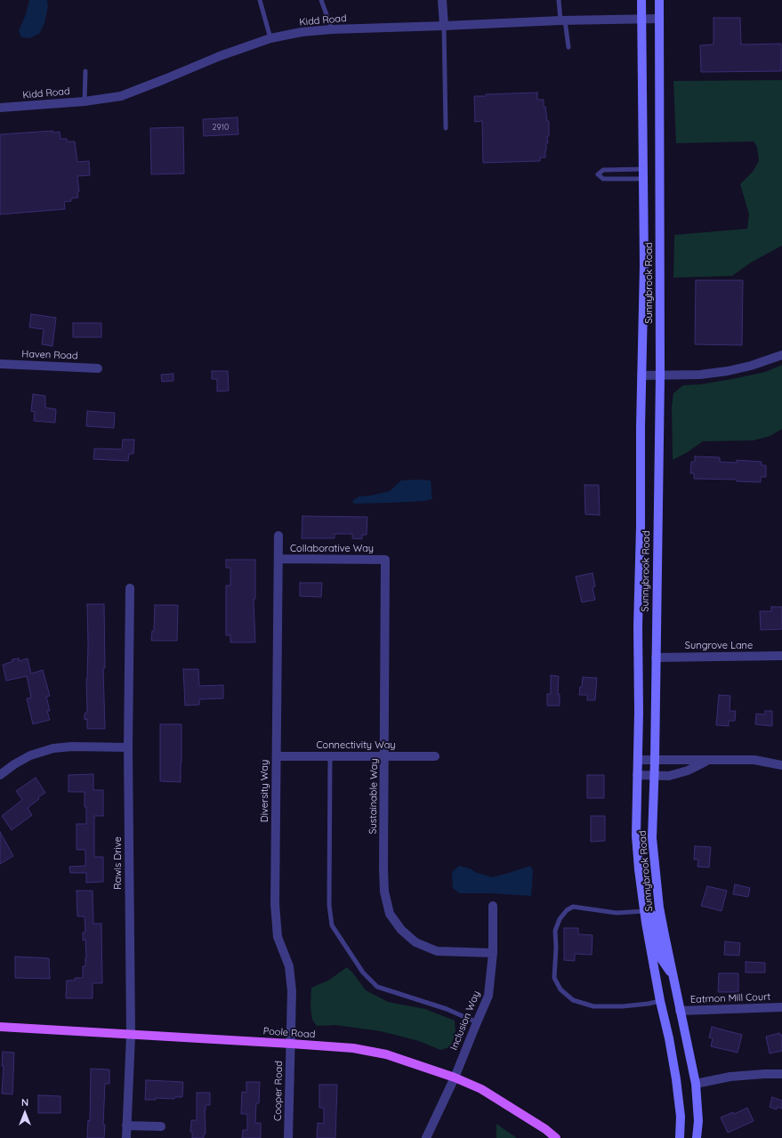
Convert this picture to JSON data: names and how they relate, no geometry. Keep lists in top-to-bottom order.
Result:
{
  "streets": {
    "main road": ["Sunnybrook Road", "Poole Road"],
    "street": [
      "Kidd Road",
      "Haven Road",
      "Collaborative Way",
      "Sungrove Lane",
      "Connectivity Way",
      "Diversity Way",
      "Sustainable Way",
      "Rawls Drive",
      "Eatmon Mill Court",
      "Inclusion Way",
      "Cooper Road"
    ]
  },
  "crossings": [
    ["Kidd Road", "Sunnybrook Road"],
    ["Sunnybrook Road", "Sungrove Lane"],
    ["Sunnybrook Road", "Eatmon Mill Court"],
    ["Collaborative Way", "Diversity Way"],
    ["Collaborative Way", "Sustainable Way"],
    ["Connectivity Way", "Diversity Way"],
    ["Connectivity Way", "Sustainable Way"],
    ["Diversity Way", "Poole Road"],
    ["Diversity Way", "Cooper Road"],
    ["Sustainable Way", "Inclusion Way"],
    ["Rawls Drive", "Poole Road"],
    ["Inclusion Way", "Poole Road"],
    ["Poole Road", "Cooper Road"]
  ],
  "house_numbers": ["2910"],
  "north": "top"
}
